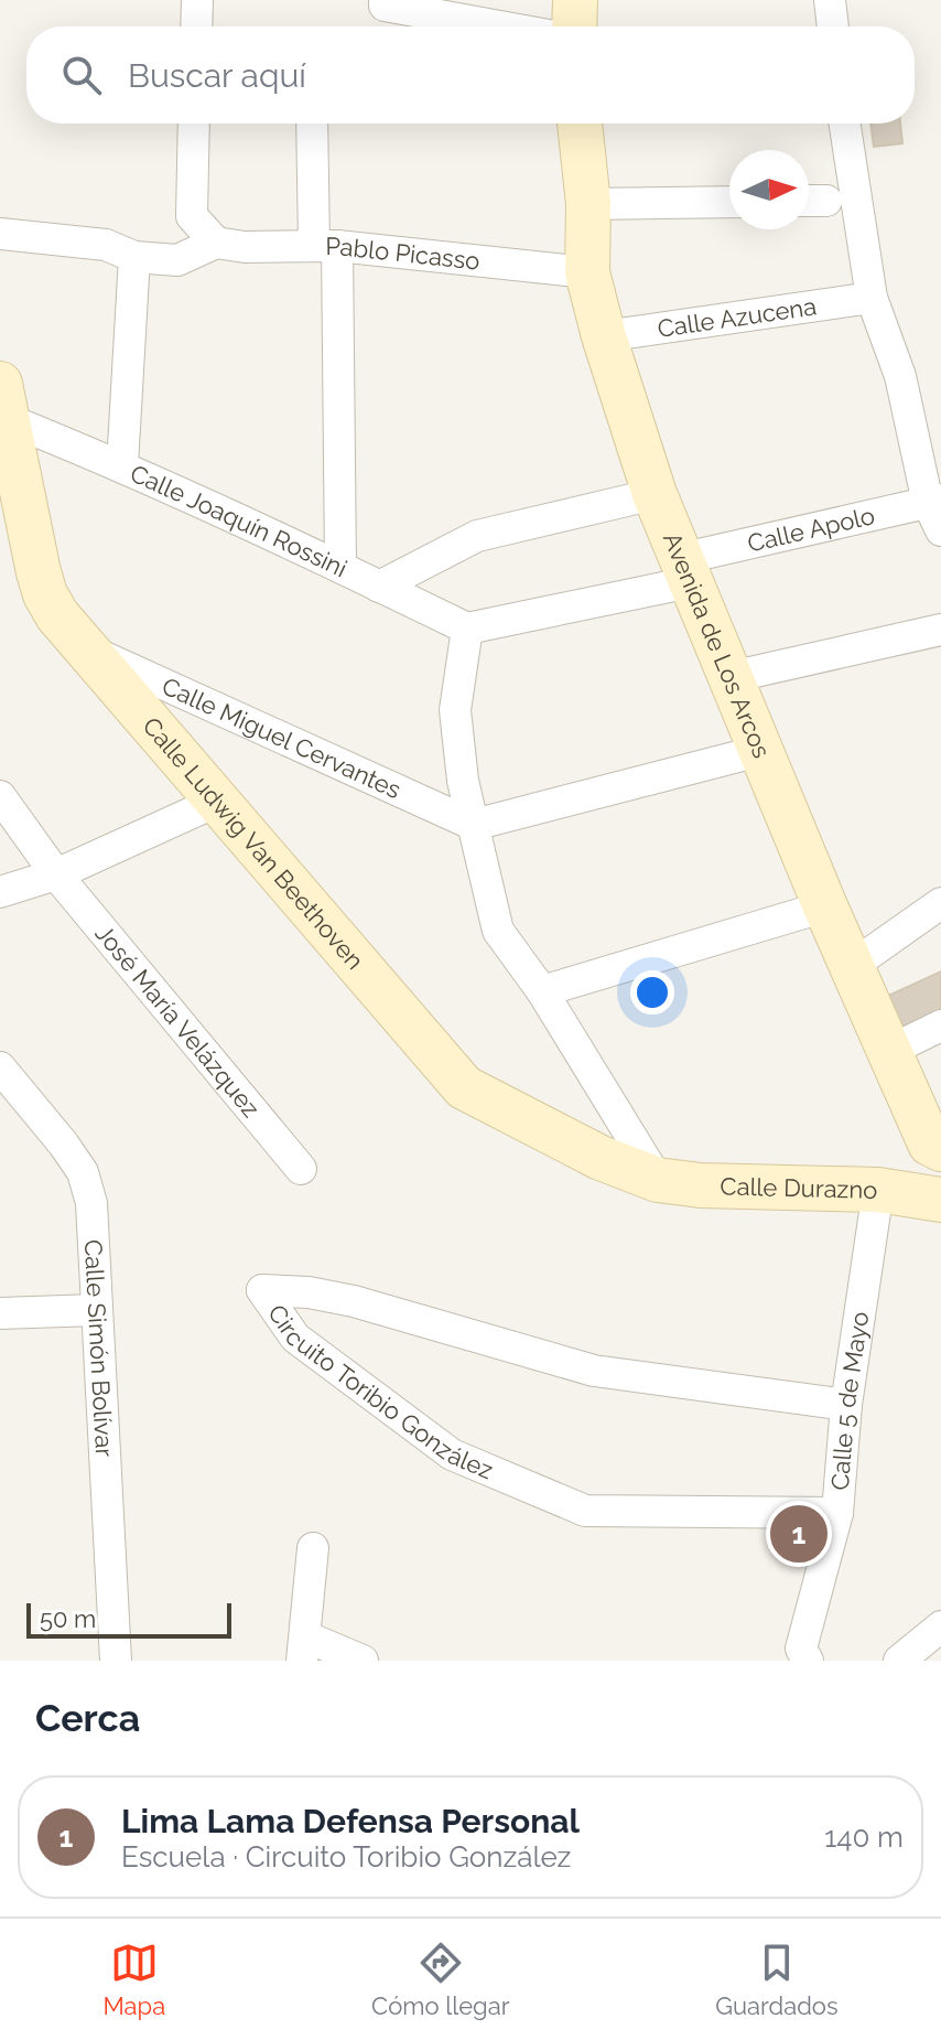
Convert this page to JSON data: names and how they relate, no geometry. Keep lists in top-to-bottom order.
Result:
{
  "streets": {
    "street": [
      "Pablo Picasso",
      "Calle Azucena",
      "Calle Joaquín Rossini",
      "Calle Apolo",
      "Avenida de Los Arcos",
      "Calle Miguel Cervantes",
      "Calle Ludwig Van Beethoven",
      "José María Velázquez",
      "Calle Durazno",
      "Calle Simón Bolívar",
      "Circuito Toribio González",
      "Calle 5 de Mayo"
    ]
  },
  "crossings": [
    ["Pablo Picasso", "Avenida de Los Arcos"],
    ["Calle Azucena", "Avenida de Los Arcos"],
    ["Calle Joaquín Rossini", "Calle Apolo"],
    ["Calle Joaquín Rossini", "Calle Ludwig Van Beethoven"],
    ["Calle Apolo", "Avenida de Los Arcos"],
    ["Calle Miguel Cervantes", "Calle Ludwig Van Beethoven"],
    ["Calle Ludwig Van Beethoven", "Calle Durazno"],
    ["Calle Durazno", "Calle 5 de Mayo"],
    ["Circuito Toribio González", "Calle 5 de Mayo"]
  ],
  "scale_bar": "50 m",
  "north": "right",
  "page": {
    "search": "Buscar aquí",
    "pins": "1",
    "scale": "50 m",
    "heading": "Cerca",
    "list": [
      {
        "mark": "1",
        "name": "Lima Lama Defensa Personal",
        "note": "Escuela · Circuito Toribio González",
        "value": "140 m"
      }
    ],
    "nav": ["Mapa", "Cómo llegar", "Guardados"]
  }
}
